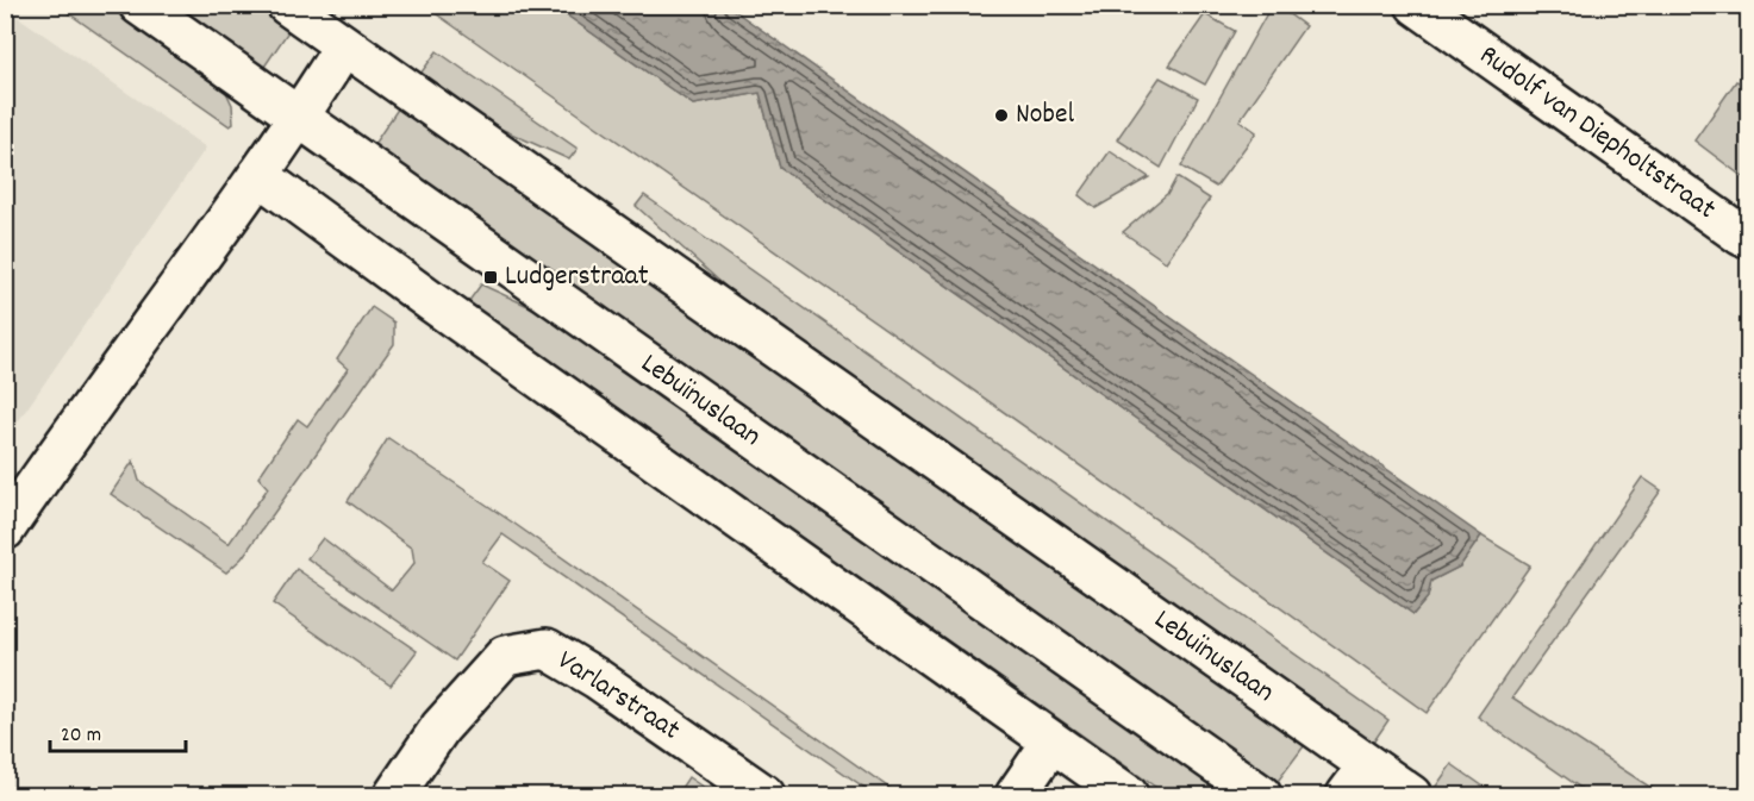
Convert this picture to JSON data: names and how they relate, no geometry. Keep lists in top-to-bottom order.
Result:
{
  "streets": {
    "main road": ["Rudolf van Diepholtstraat", "Lebuïnuslaan", "Varlarstraat"]
  },
  "places": {
    "other": ["Nobel"],
    "transit": ["Ludgerstraat"]
  },
  "scale_bar": "20 m"
}
